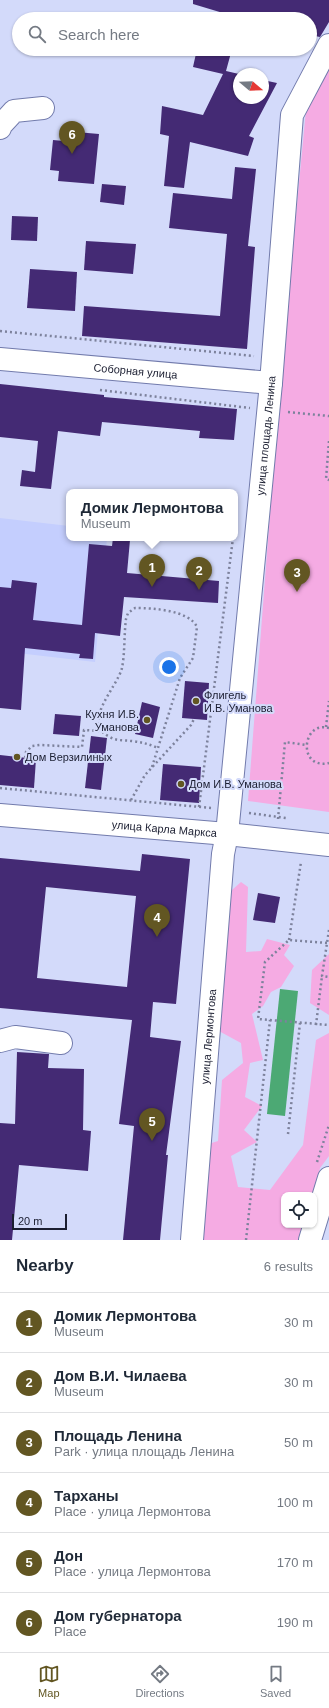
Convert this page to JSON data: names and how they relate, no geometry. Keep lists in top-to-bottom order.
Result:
{
  "streets": {
    "street": [
      "Соборная улица",
      "улица площадь Ленина",
      "улица Карла Маркса",
      "улица Лермонтова"
    ]
  },
  "crossings": [
    ["Соборная улица", "улица площадь Ленина"],
    ["улица площадь Ленина", "улица Карла Маркса"],
    ["улица площадь Ленина", "улица Лермонтова"],
    ["улица Карла Маркса", "улица Лермонтова"]
  ],
  "places": [
    "Флигель И.В. Уманова",
    "Кухня И.В. Уманова",
    "Дом Верзилиных",
    "Дом И.В. Уманова"
  ],
  "scale_bar": "20 m",
  "north": "right",
  "page": {
    "search": "Search here",
    "pins": [
      "6",
      "1",
      "2",
      "3",
      "4",
      "5"
    ],
    "popup": ["Домик Лермонтова", "Museum"],
    "scale": "20 m",
    "heading": ["Nearby", "6 results"],
    "list": [
      {
        "mark": "1",
        "name": "Домик Лермонтова",
        "note": "Museum",
        "value": "30 m"
      },
      {
        "mark": "2",
        "name": "Дом В.И. Чилаева",
        "note": "Museum",
        "value": "30 m"
      },
      {
        "mark": "3",
        "name": "Площадь Ленина",
        "note": "Park · улица площадь Ленина",
        "value": "50 m"
      },
      {
        "mark": "4",
        "name": "Тарханы",
        "note": "Place · улица Лермонтова",
        "value": "100 m"
      },
      {
        "mark": "5",
        "name": "Дон",
        "note": "Place · улица Лермонтова",
        "value": "170 m"
      },
      {
        "mark": "6",
        "name": "Дом губернатора",
        "note": "Place",
        "value": "190 m"
      }
    ],
    "nav": ["Map", "Directions", "Saved"]
  }
}
